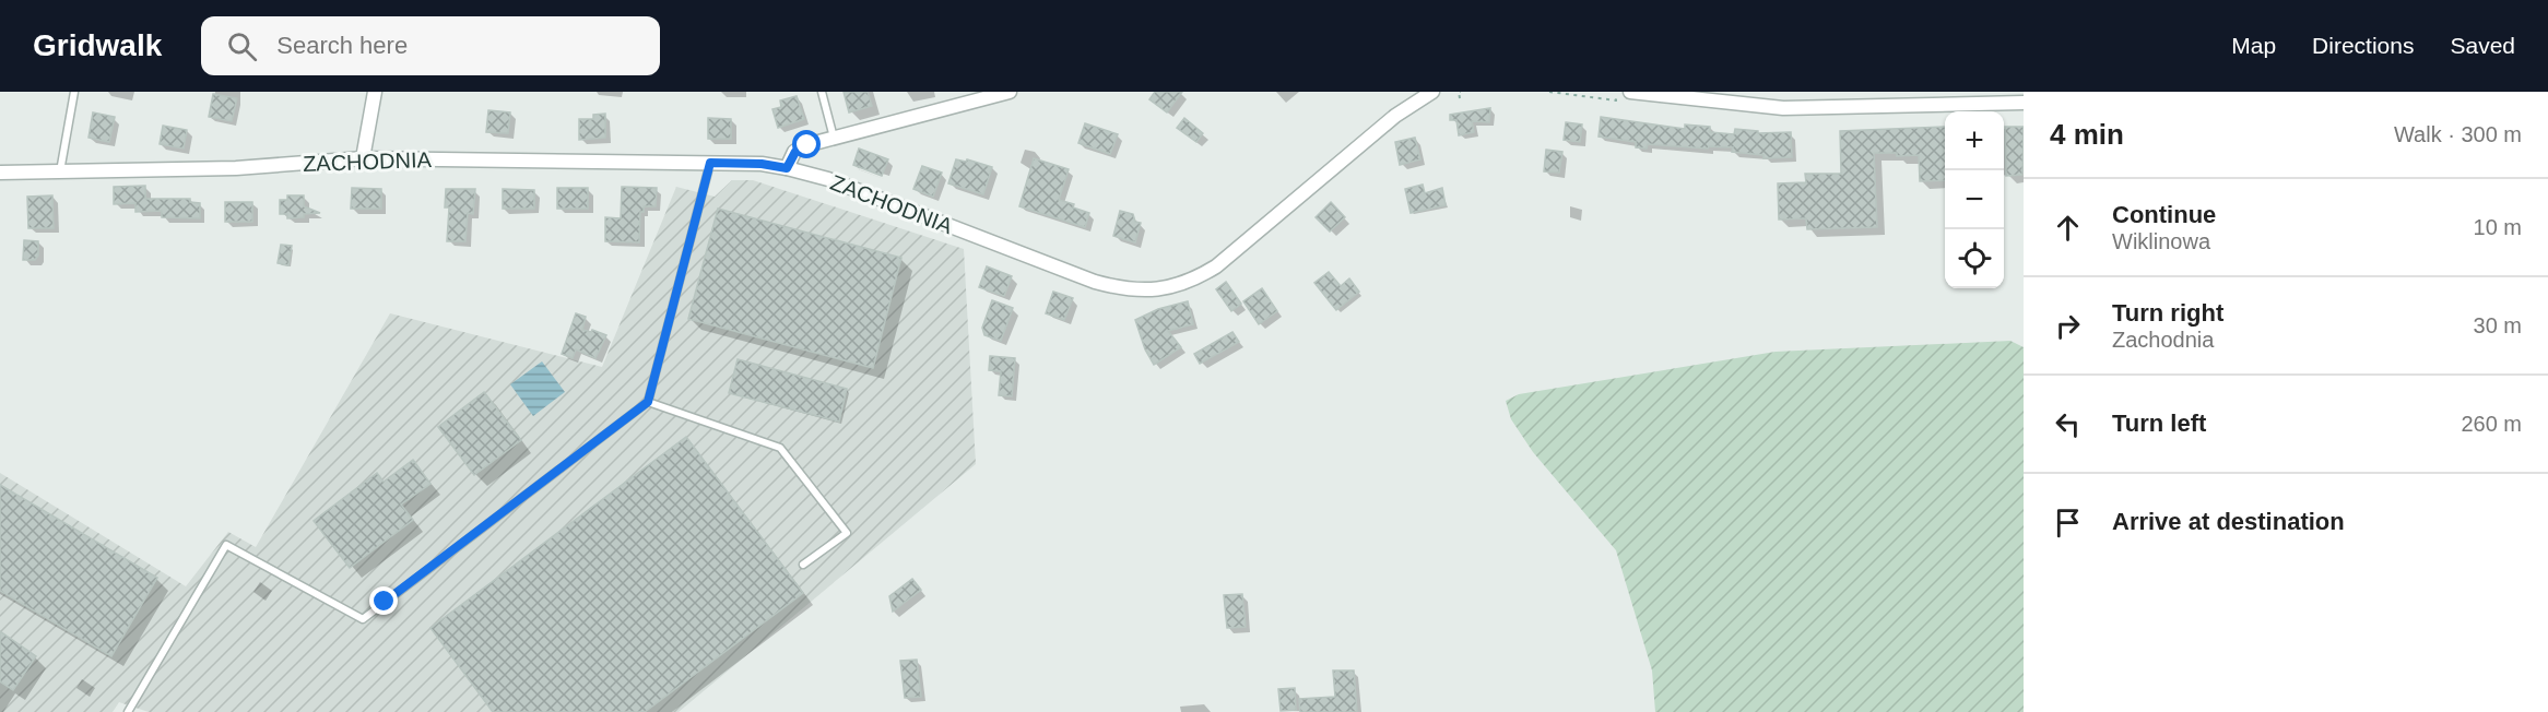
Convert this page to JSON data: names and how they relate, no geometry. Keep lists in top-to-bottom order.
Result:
{
  "streets": {
    "street": ["ZACHODNIA"]
  },
  "page": {
    "header": "Gridwalk",
    "search": "Search here",
    "nav": ["Map", "Directions", "Saved"],
    "heading": ["4 min", "Walk · 300 m"],
    "map_buttons": ["+", "−"],
    "list": [
      ["Continue", "Wiklinowa", "10 m"],
      ["Turn right", "Zachodnia", "30 m"],
      ["Turn left", "260 m"],
      "Arrive at destination"
    ]
  }
}
